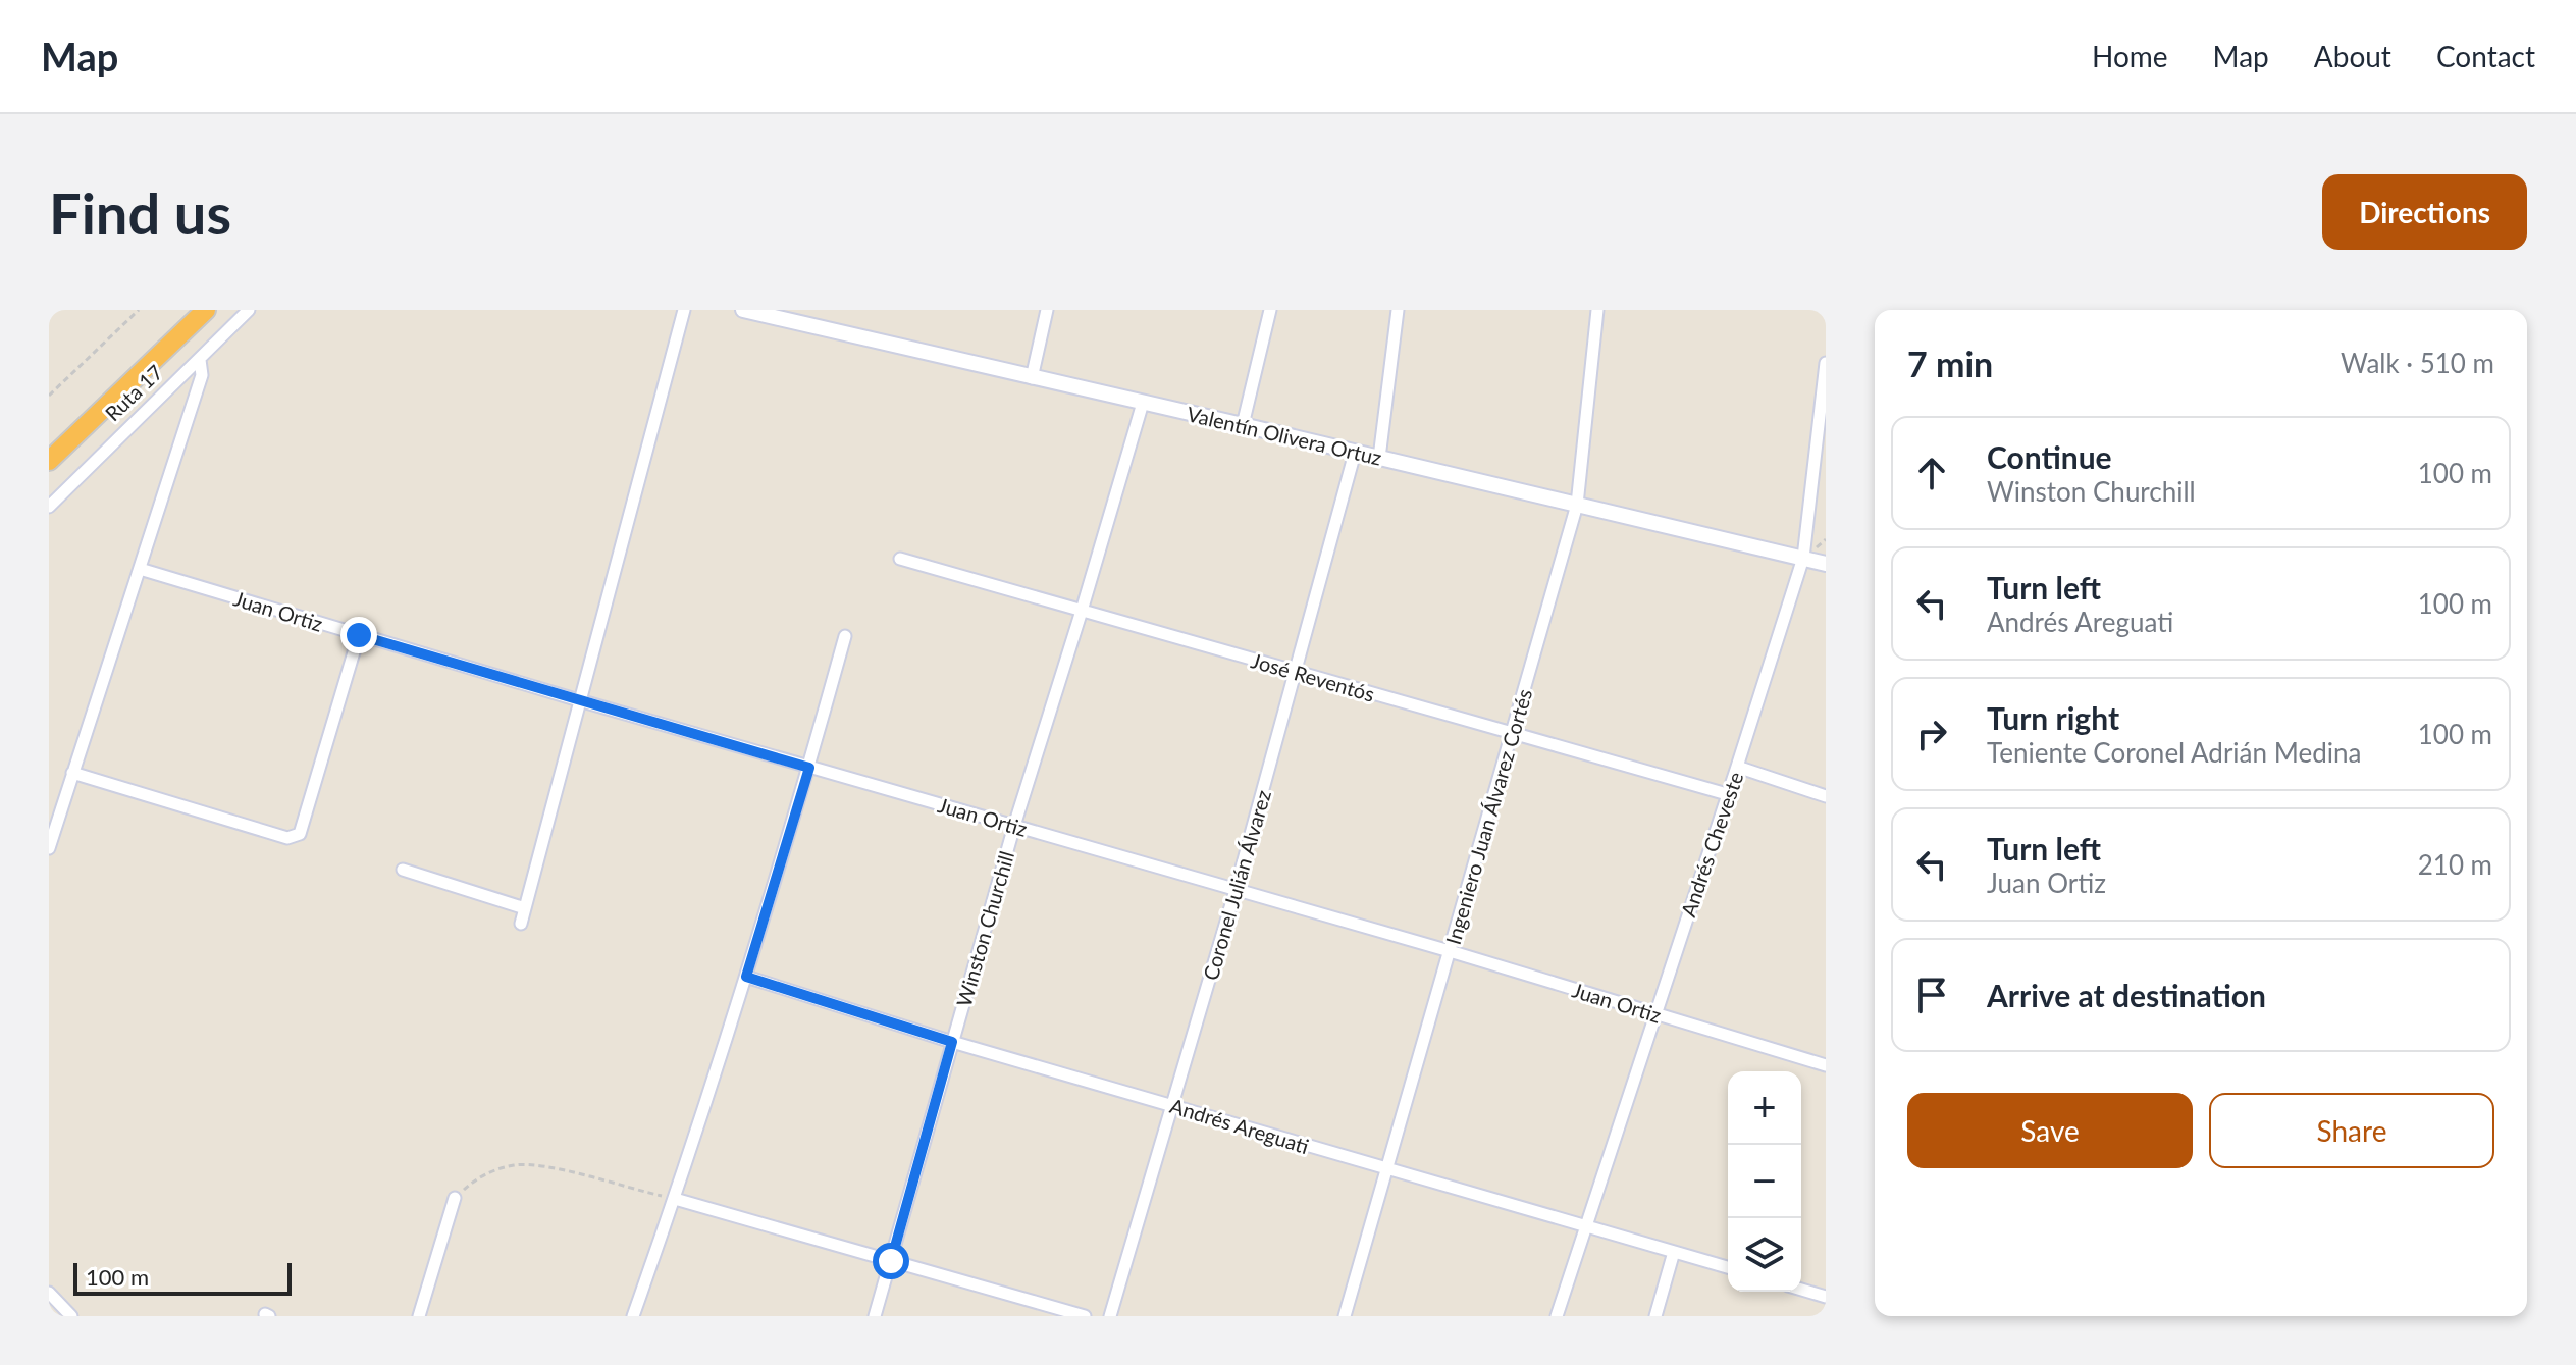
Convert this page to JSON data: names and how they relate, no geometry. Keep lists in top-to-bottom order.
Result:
{
  "streets": {
    "highway": ["Ruta 17"],
    "street": [
      "Valentín Olivera Ortuz",
      "Juan Ortiz",
      "José Reventós",
      "Ingeniero Juan Álvarez Cortés",
      "Andrés Cheveste",
      "Coronel Julián Álvarez",
      "Winston Churchill",
      "Andrés Areguati"
    ]
  },
  "crossings": [
    ["Valentín Olivera Ortuz", "Ingeniero Juan Álvarez Cortés"],
    ["Valentín Olivera Ortuz", "Andrés Cheveste"],
    ["Valentín Olivera Ortuz", "Coronel Julián Álvarez"],
    ["Valentín Olivera Ortuz", "Winston Churchill"],
    ["Juan Ortiz", "Ingeniero Juan Álvarez Cortés"],
    ["Juan Ortiz", "Andrés Cheveste"],
    ["Juan Ortiz", "Coronel Julián Álvarez"],
    ["Juan Ortiz", "Winston Churchill"],
    ["José Reventós", "Ingeniero Juan Álvarez Cortés"],
    ["José Reventós", "Andrés Cheveste"],
    ["José Reventós", "Coronel Julián Álvarez"],
    ["José Reventós", "Winston Churchill"],
    ["Ingeniero Juan Álvarez Cortés", "Andrés Areguati"],
    ["Andrés Cheveste", "Andrés Areguati"],
    ["Coronel Julián Álvarez", "Andrés Areguati"],
    ["Winston Churchill", "Andrés Areguati"]
  ],
  "scale_bar": "100 m",
  "page": {
    "header": "Map",
    "nav": [
      "Home",
      "Map",
      "About",
      "Contact"
    ],
    "buttons": [
      "Directions",
      ["Save", "Share"]
    ],
    "title": "Find us",
    "heading": ["7 min", "Walk · 510 m"],
    "list": [
      ["Continue", "Winston Churchill", "100 m"],
      ["Turn left", "Andrés Areguati", "100 m"],
      ["Turn right", "Teniente Coronel Adrián Medina", "100 m"],
      ["Turn left", "Juan Ortiz", "210 m"],
      "Arrive at destination"
    ],
    "map_buttons": ["+", "−"],
    "scale": "100 m"
  }
}
